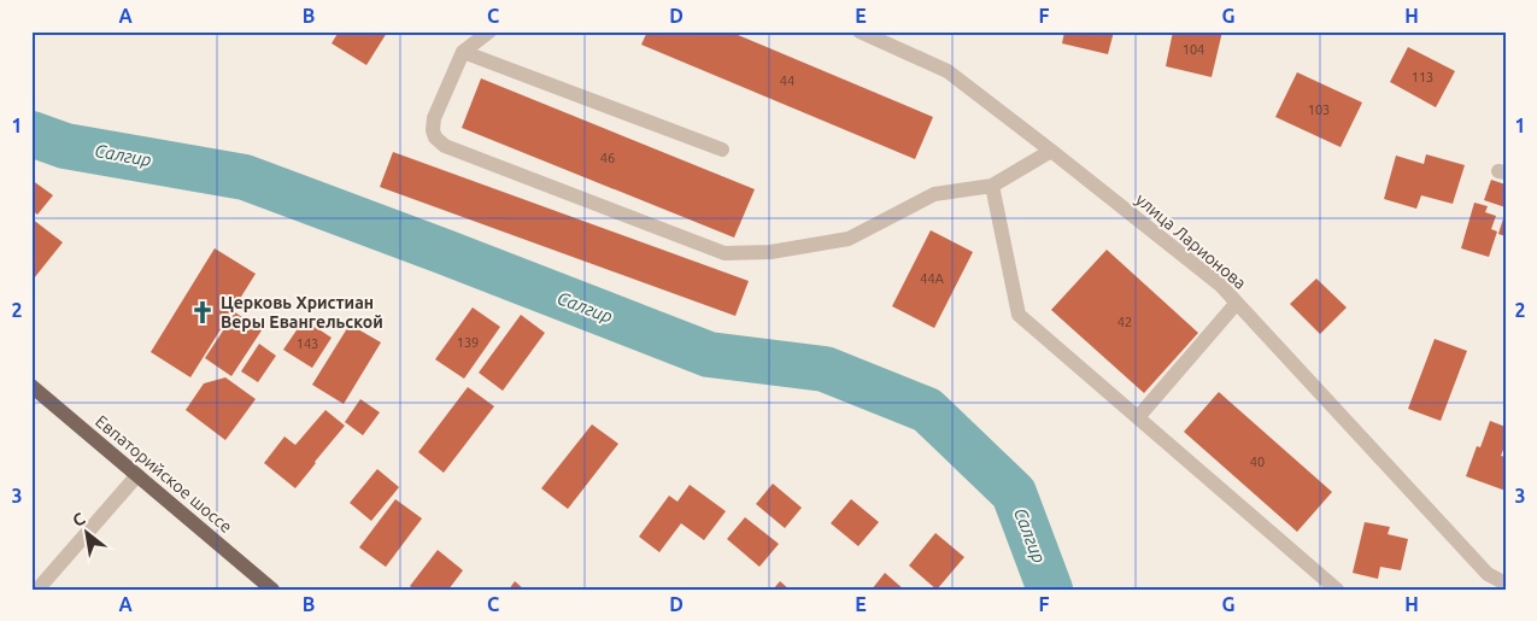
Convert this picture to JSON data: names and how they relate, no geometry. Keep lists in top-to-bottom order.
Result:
{
  "streets": {
    "main road": ["Евпаторийское шоссе"],
    "street": ["улица Ларионова"]
  },
  "water": ["Салгир"],
  "places": {
    "church": ["Церковь Христиан Веры Евангельской"]
  },
  "house_numbers": [
    "104",
    "113",
    "44",
    "103",
    "46",
    "44А",
    "42",
    "139",
    "143",
    "40"
  ],
  "north": "top left",
  "grid": {
    "columns": [
      "A",
      "B",
      "C",
      "D",
      "E",
      "F",
      "G",
      "H"
    ],
    "rows": ["1", "2", "3"]
  }
}
